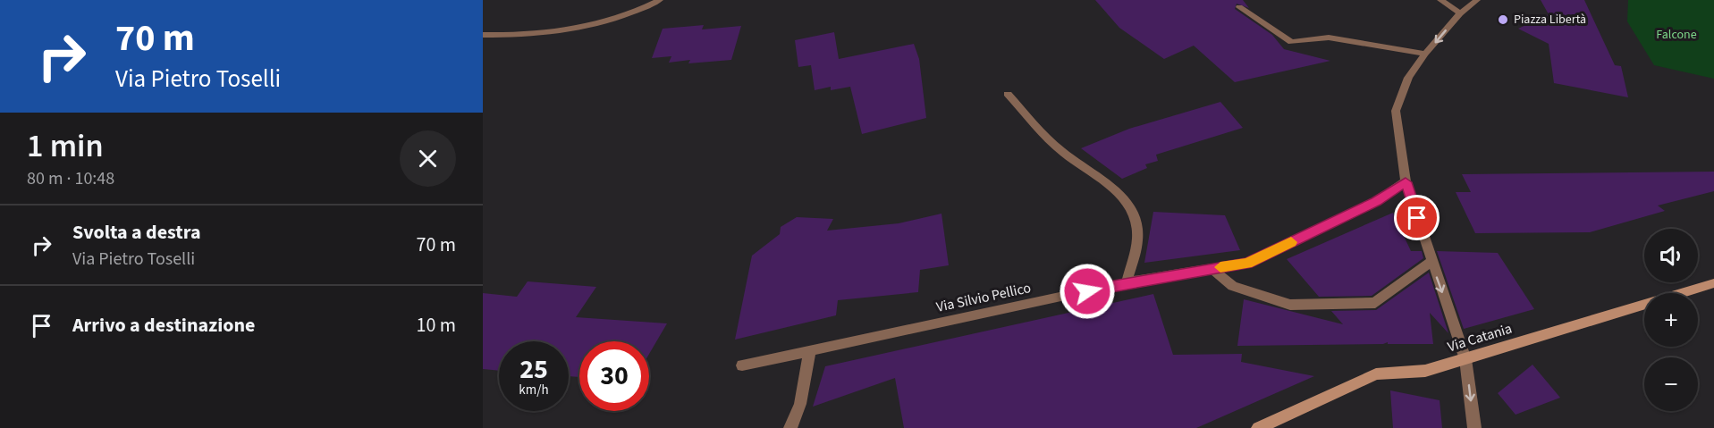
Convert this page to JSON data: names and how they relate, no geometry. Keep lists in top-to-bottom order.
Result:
{
  "streets": {
    "main road": ["Via Catania"],
    "street": ["Via Silvio Pellico"]
  },
  "parks": ["Falcone"],
  "places": ["Piazza Libertà"],
  "page": {
    "turn": ["70 m", "Via Pietro Toselli"],
    "heading": ["1 min", "80 m · 10:48"],
    "list": [
      {
        "name": "Svolta a destra",
        "note": "Via Pietro Toselli",
        "value": "70 m"
      },
      {
        "name": "Arrivo a destinazione",
        "value": "10 m"
      }
    ],
    "map_buttons": ["+", "−"],
    "speed": "25 km/h",
    "limit": "30"
  }
}
